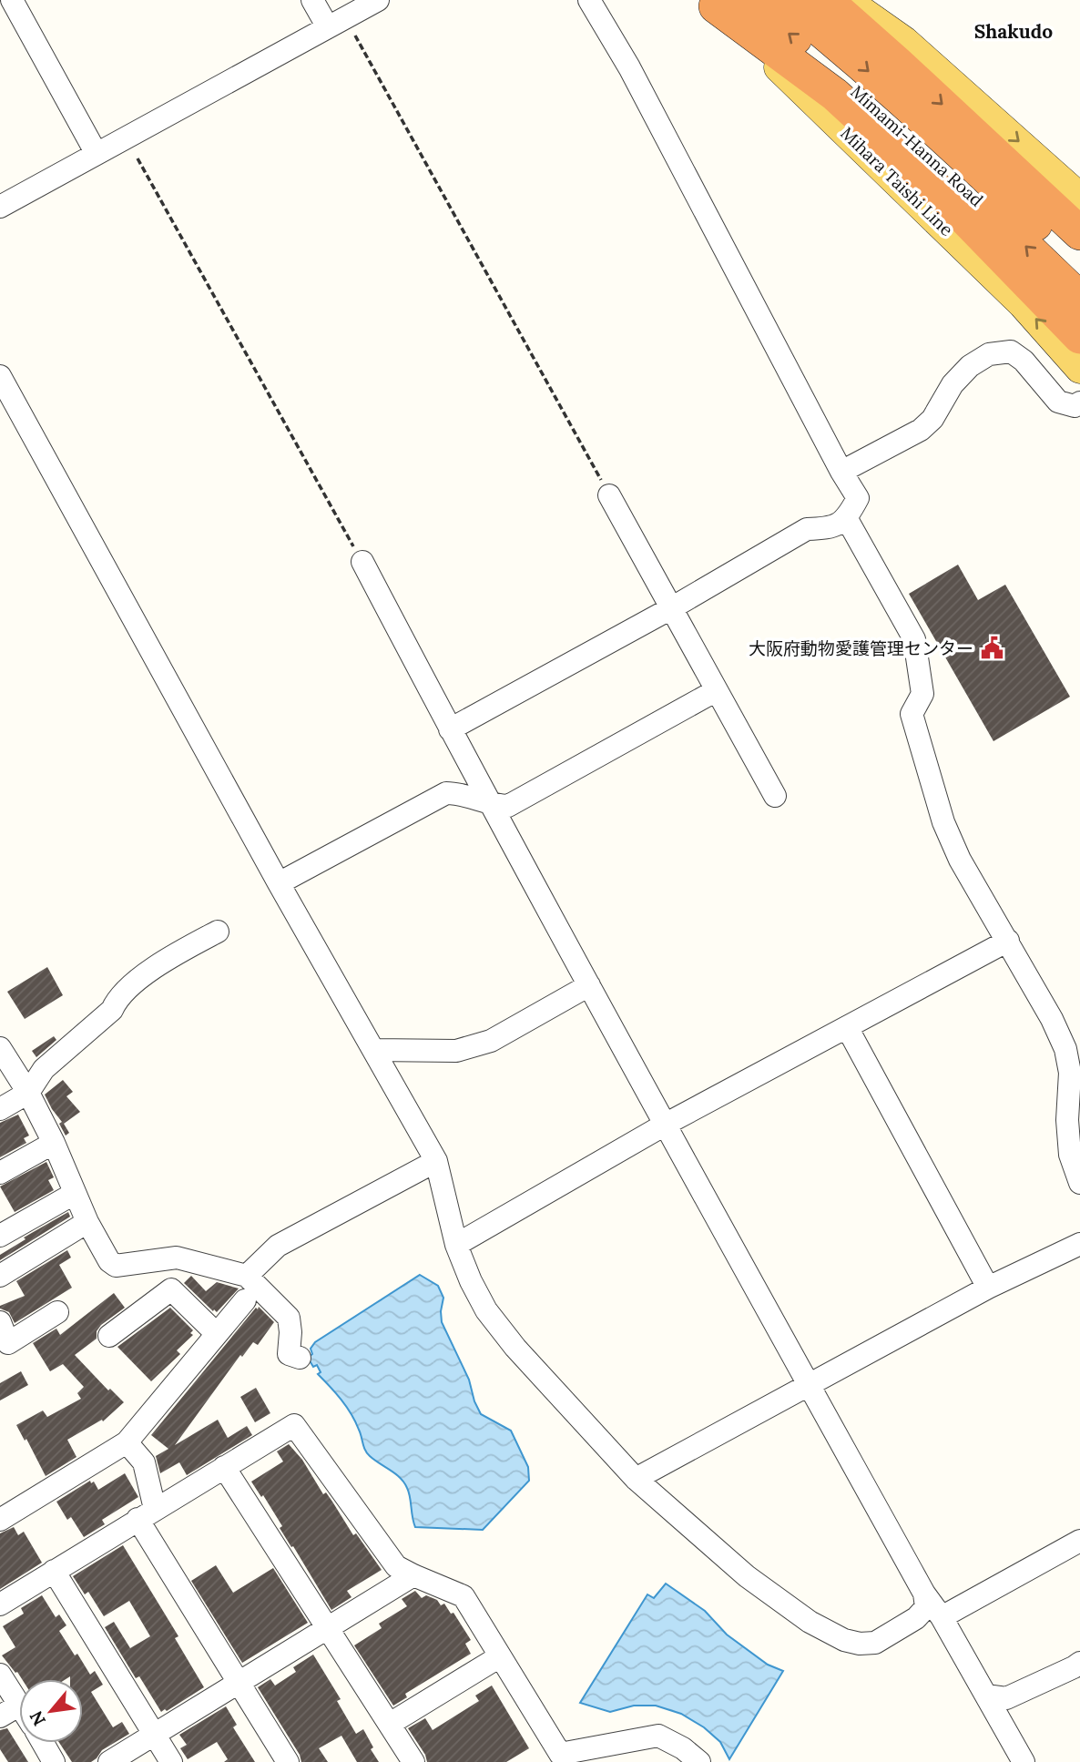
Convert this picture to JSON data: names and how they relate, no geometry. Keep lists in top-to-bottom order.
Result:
{
  "streets": {
    "highway": ["Mimami-Hanna Road"],
    "main road": ["Mihara Taishi Line"]
  },
  "crossings": [
    ["Mimami-Hanna Road", "Mihara Taishi Line"]
  ],
  "districts": ["Shakudo"],
  "places": {
    "public building": ["大阪府動物愛護管理センター"]
  },
  "north": "bottom left"
}
